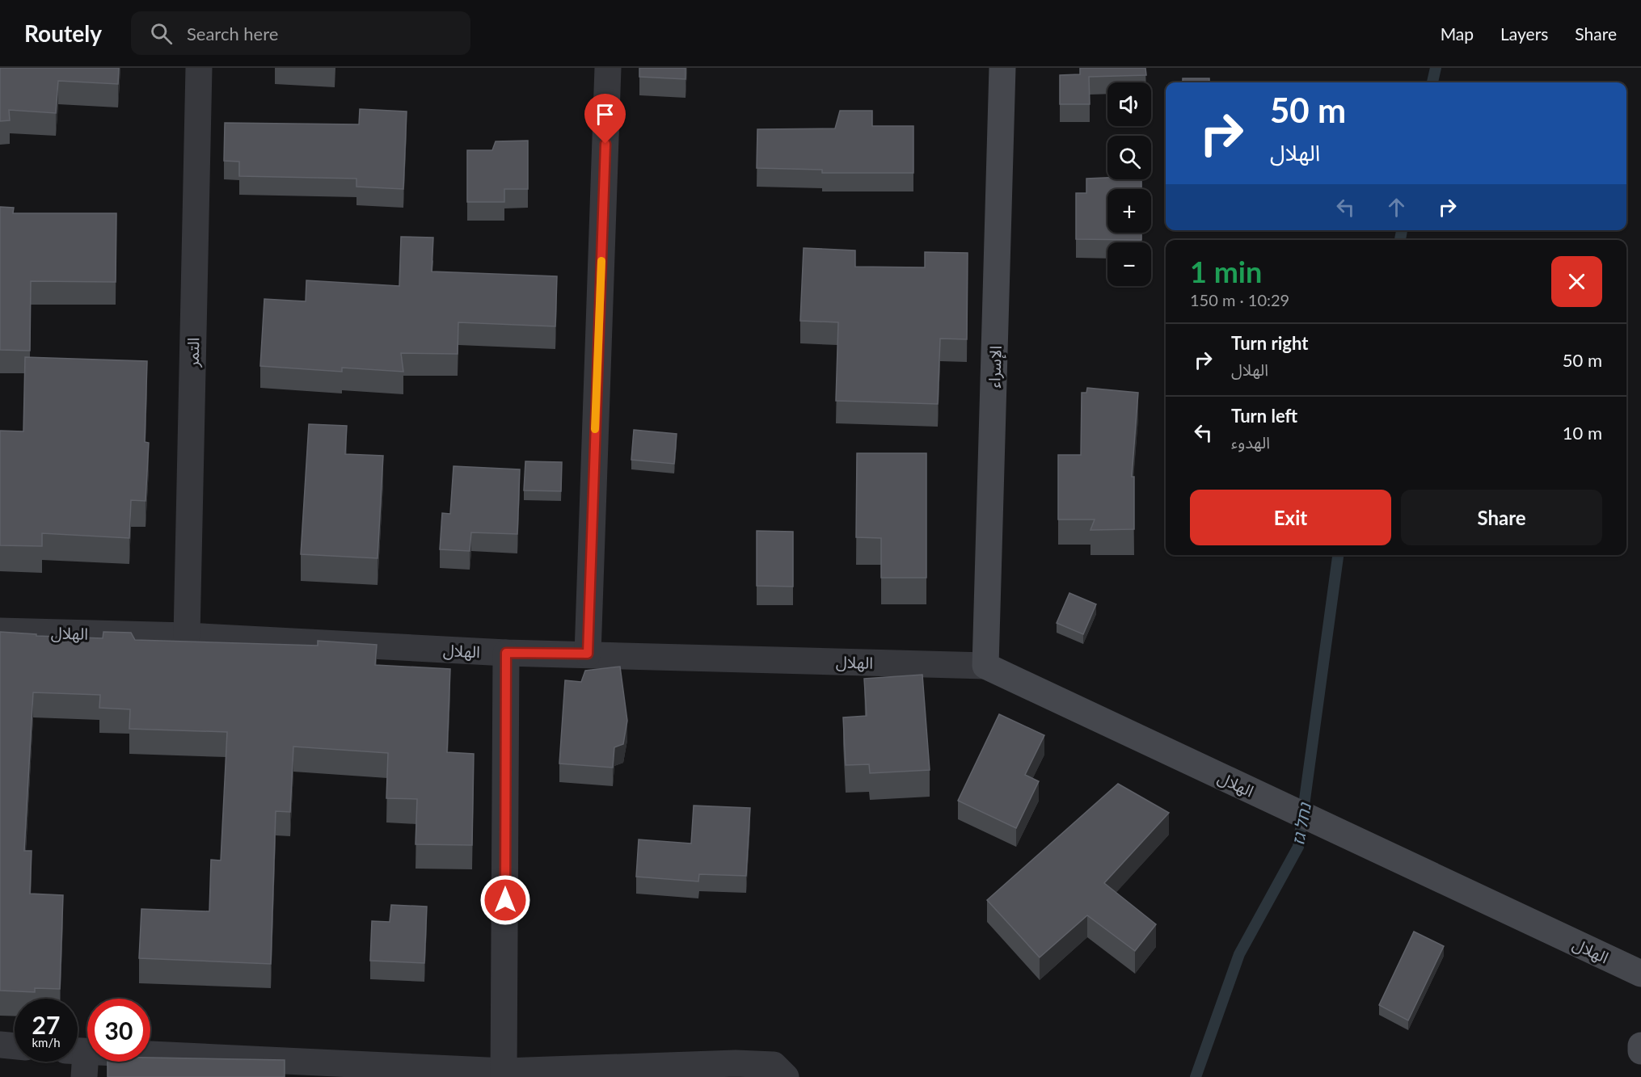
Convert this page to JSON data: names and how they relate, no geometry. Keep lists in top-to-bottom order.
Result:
{
  "streets": {
    "street": ["التمر", "الإسراء", "الهلال"]
  },
  "crossings": [
    ["التمر", "الهلال"],
    ["الإسراء", "الهلال"]
  ],
  "water": ["נחל גז"],
  "page": {
    "header": "Routely",
    "search": "Search here",
    "nav": ["Map", "Layers", "Share"],
    "map_buttons": ["+", "−"],
    "turn": ["50 m", "الهلال"],
    "heading": ["1 min", "150 m · 10:29"],
    "list": [
      {
        "name": "Turn right",
        "note": "الهلال",
        "value": "50 m"
      },
      {
        "name": "Turn left",
        "note": "الهدوء",
        "value": "10 m"
      }
    ],
    "buttons": ["Exit", "Share"],
    "speed": "27 km/h",
    "limit": "30"
  }
}
